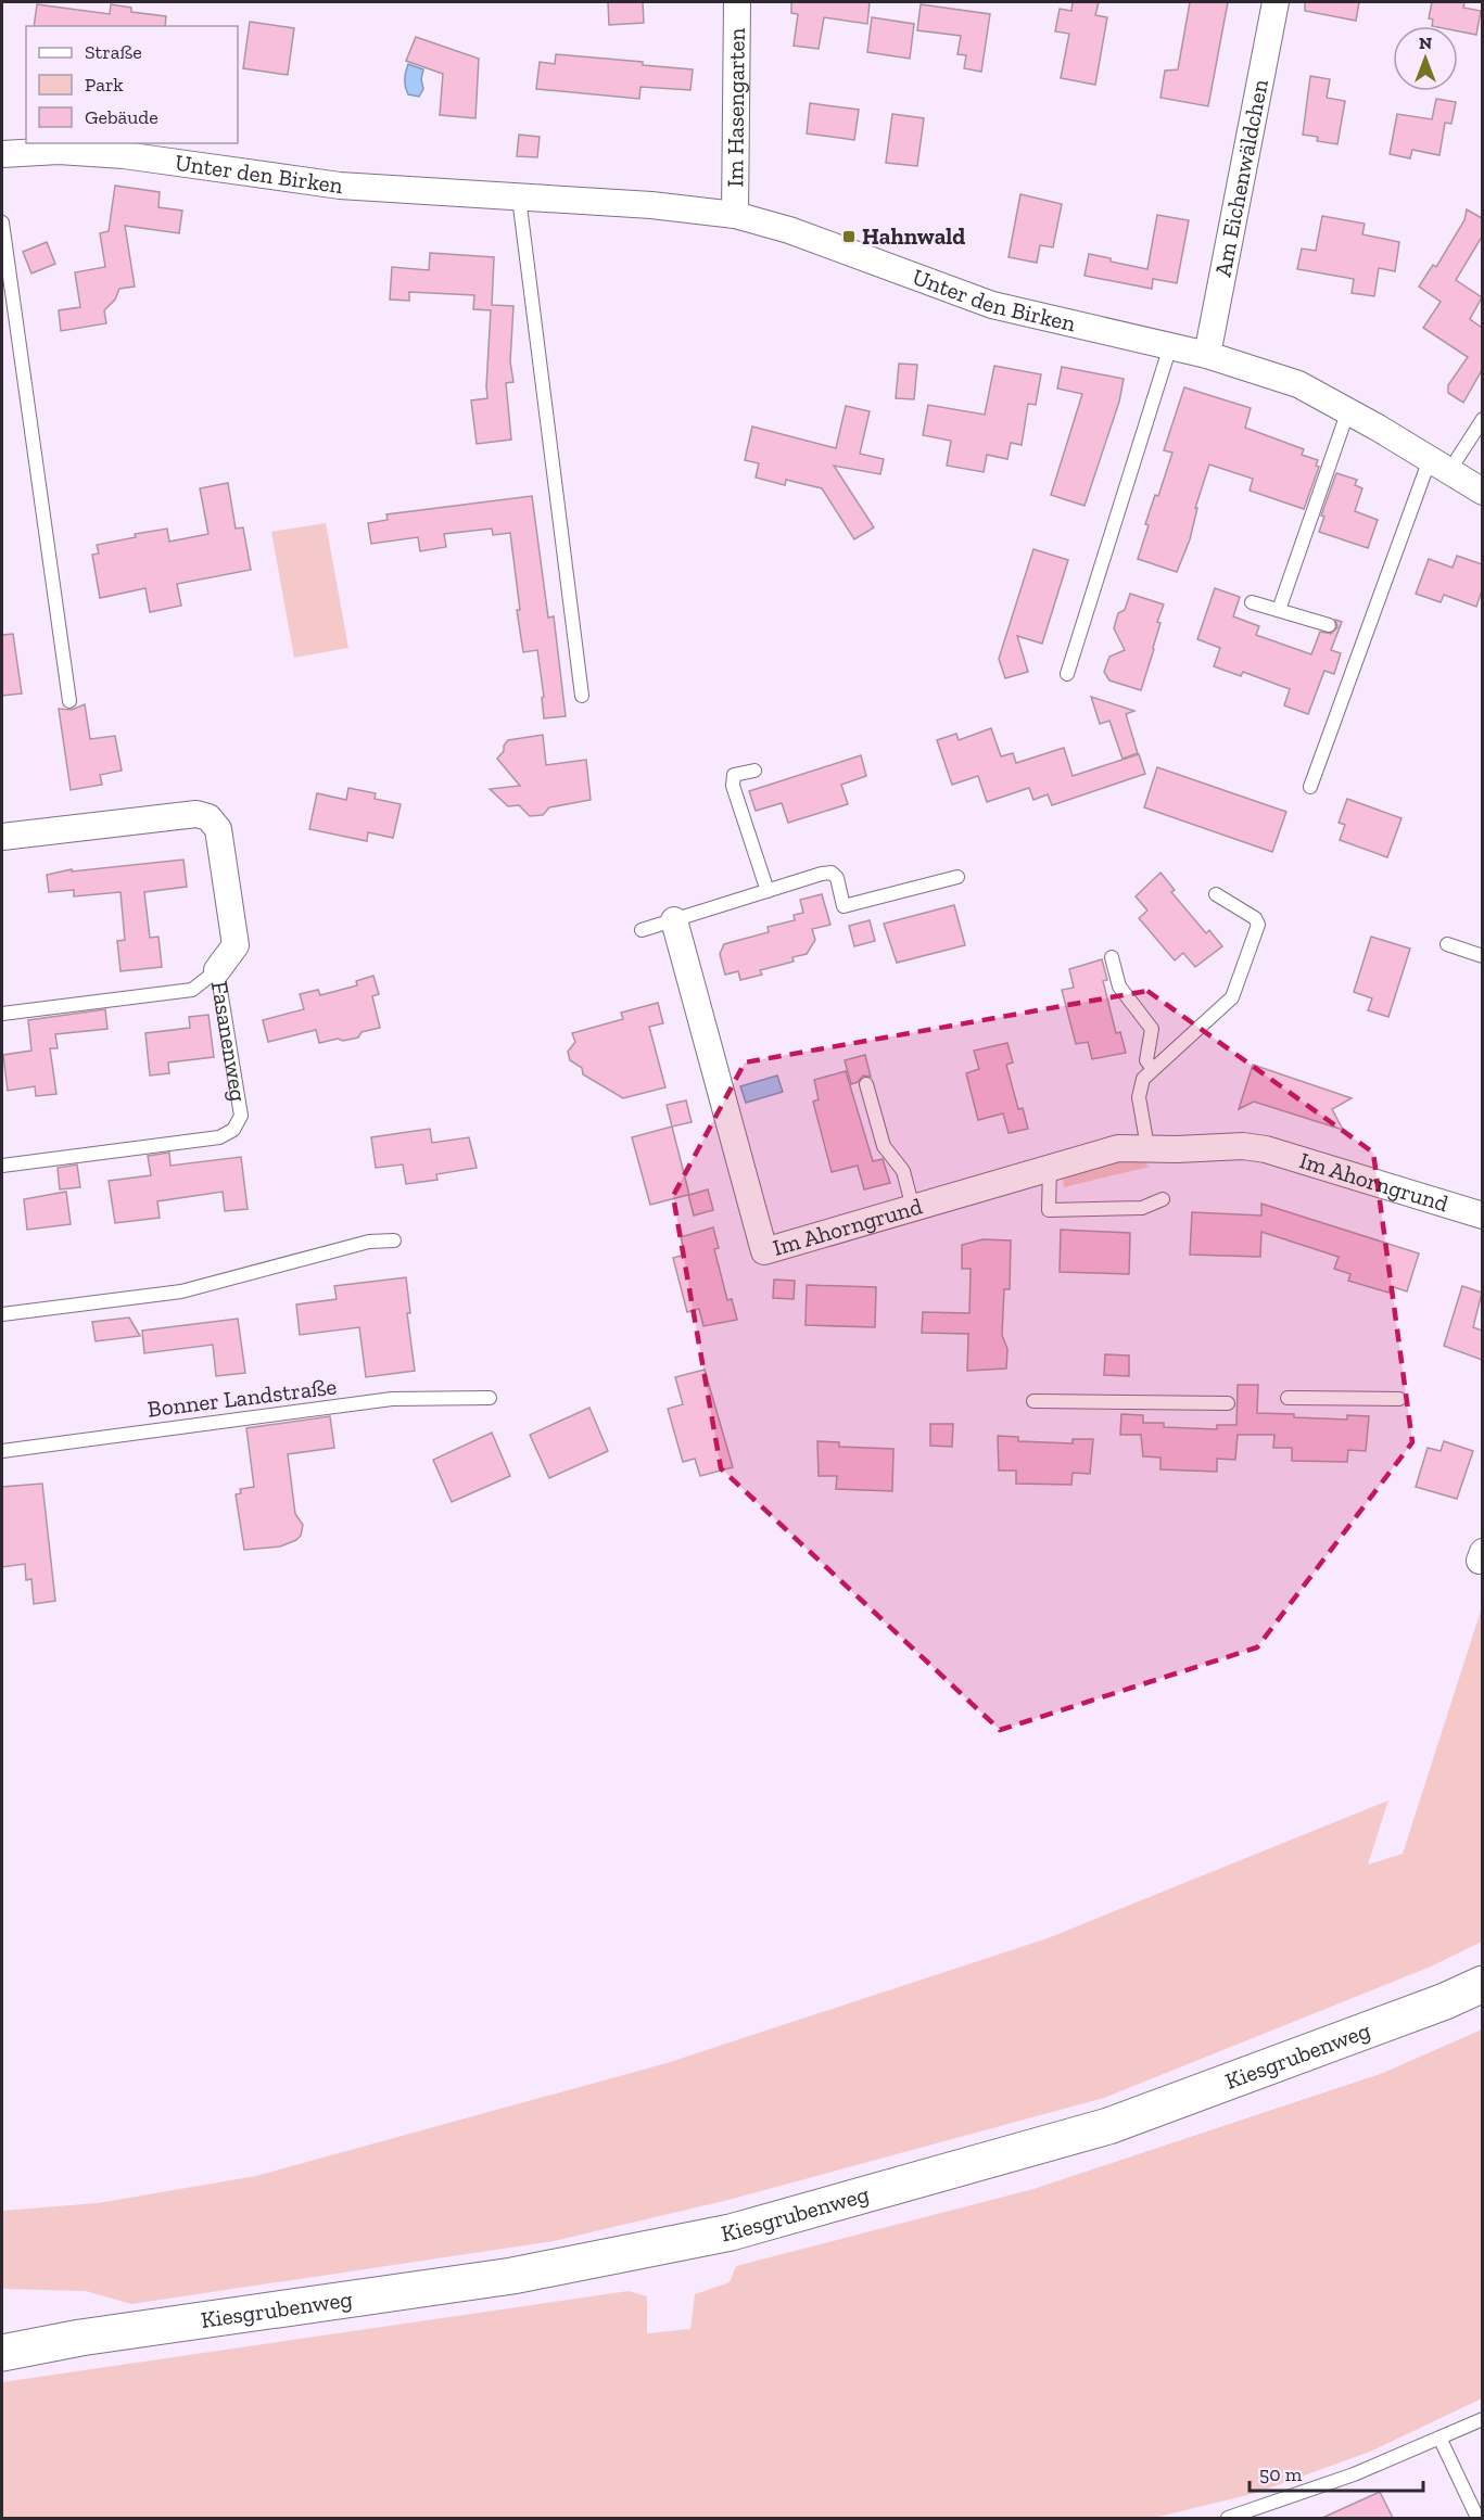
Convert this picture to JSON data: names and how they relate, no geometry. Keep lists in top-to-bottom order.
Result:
{
  "streets": {
    "main road": ["Kiesgrubenweg"],
    "street": [
      "Im Hasengarten",
      "Unter den Birken",
      "Am Eichenwäldchen",
      "Fasanenweg",
      "Im Ahorngrund"
    ],
    "lane": ["Bonner Landstraße"]
  },
  "crossings": [
    ["Im Hasengarten", "Unter den Birken"],
    ["Unter den Birken", "Am Eichenwäldchen"]
  ],
  "places": {
    "transit": ["Hahnwald"]
  },
  "legend": ["Straße", "Park", "Gebäude"],
  "scale_bar": "50 m",
  "north": "top"
}
